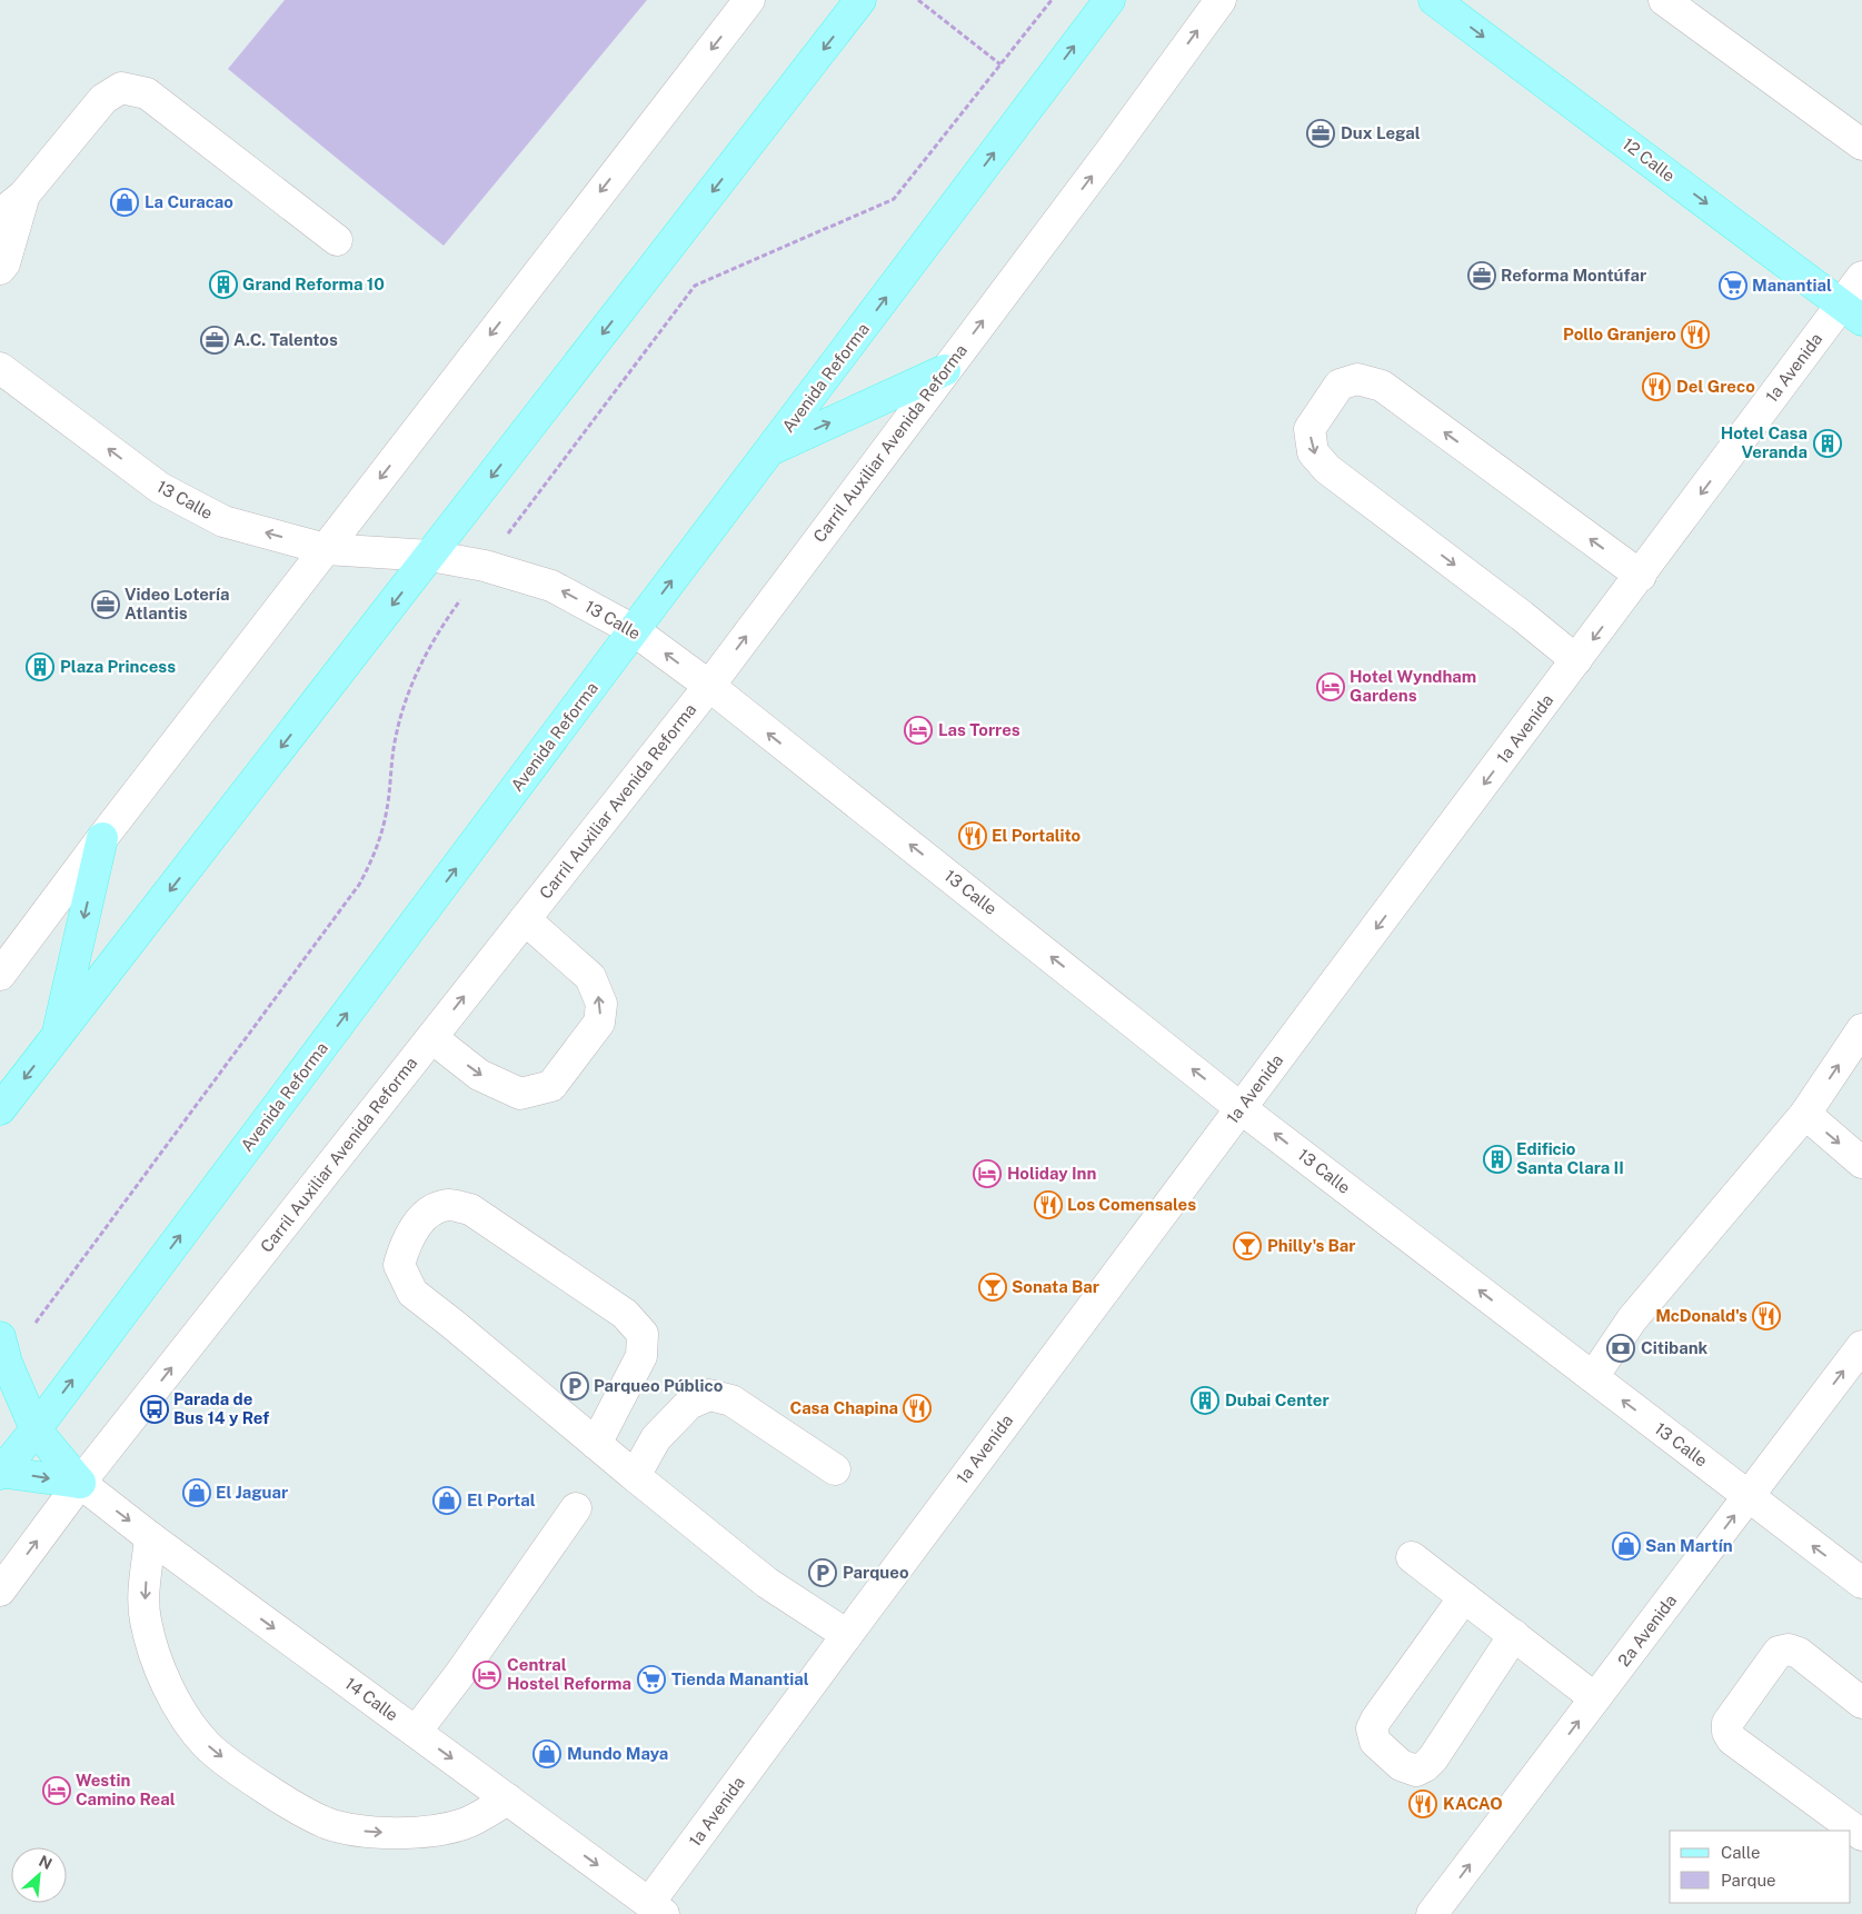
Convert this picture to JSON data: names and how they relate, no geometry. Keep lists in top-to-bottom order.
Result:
{
  "streets": {
    "main road": ["12 Calle", "Avenida Reforma"],
    "street": [
      "1a Avenida",
      "Carril Auxiliar Avenida Reforma",
      "13 Calle",
      "2a Avenida",
      "14 Calle"
    ]
  },
  "crossings": [
    ["12 Calle", "1a Avenida"],
    ["1a Avenida", "13 Calle"],
    ["1a Avenida", "14 Calle"],
    ["Avenida Reforma", "13 Calle"],
    ["Carril Auxiliar Avenida Reforma", "13 Calle"],
    ["Carril Auxiliar Avenida Reforma", "14 Calle"],
    ["13 Calle", "2a Avenida"]
  ],
  "one_way": [
    "12 Calle",
    "1a Avenida",
    "Carril Auxiliar Avenida Reforma",
    "13 Calle",
    "2a Avenida",
    "14 Calle"
  ],
  "places": {
    "office": [
      "Dux Legal",
      "Reforma Montúfar",
      "A.C. Talentos",
      "Video Lotería Atlantis"
    ],
    "shop": [
      "La Curacao",
      "El Jaguar",
      "El Portal",
      "San Martín",
      "Mundo Maya"
    ],
    "building": [
      "Grand Reforma 10",
      "Hotel Casa Veranda",
      "Plaza Princess",
      "Edificio Santa Clara II",
      "Dubai Center"
    ],
    "supermarket": ["Manantial", "Tienda Manantial"],
    "restaurant": [
      "Pollo Granjero",
      "Del Greco",
      "El Portalito",
      "Los Comensales",
      "McDonald's",
      "Casa Chapina",
      "KACAO"
    ],
    "hotel": [
      "Hotel Wyndham Gardens",
      "Las Torres",
      "Holiday Inn",
      "Central Hostel Reforma",
      "Westin Camino Real"
    ],
    "bar": ["Philly's Bar", "Sonata Bar"],
    "bank": ["Citibank"],
    "parking": ["Parqueo Público", "Parqueo"],
    "bus stop": ["Parada de Bus 14 y Ref"]
  },
  "legend": ["Calle", "Parque"],
  "north": "top right"
}
